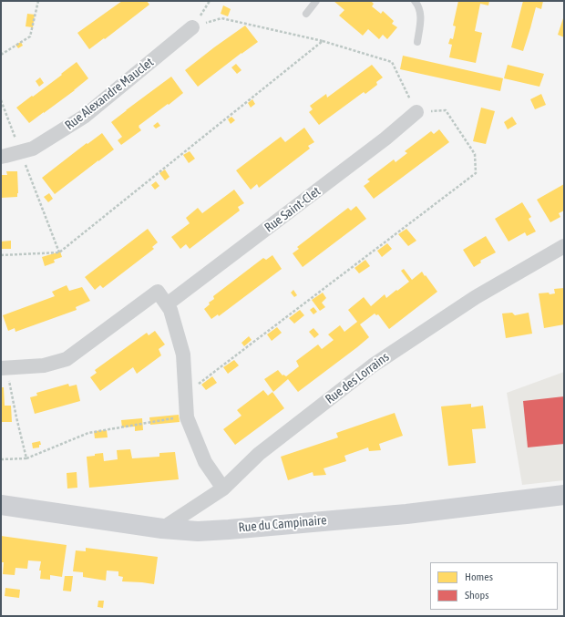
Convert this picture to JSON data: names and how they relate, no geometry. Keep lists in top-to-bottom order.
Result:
{
  "streets": {
    "main road": ["Rue du Campinaire"],
    "street": ["Rue Alexandre Mauclet", "Rue Saint-Clet", "Rue des Lorrains"]
  },
  "crossings": [
    ["Rue des Lorrains", "Rue du Campinaire"]
  ],
  "legend": ["Homes", "Shops"]
}
